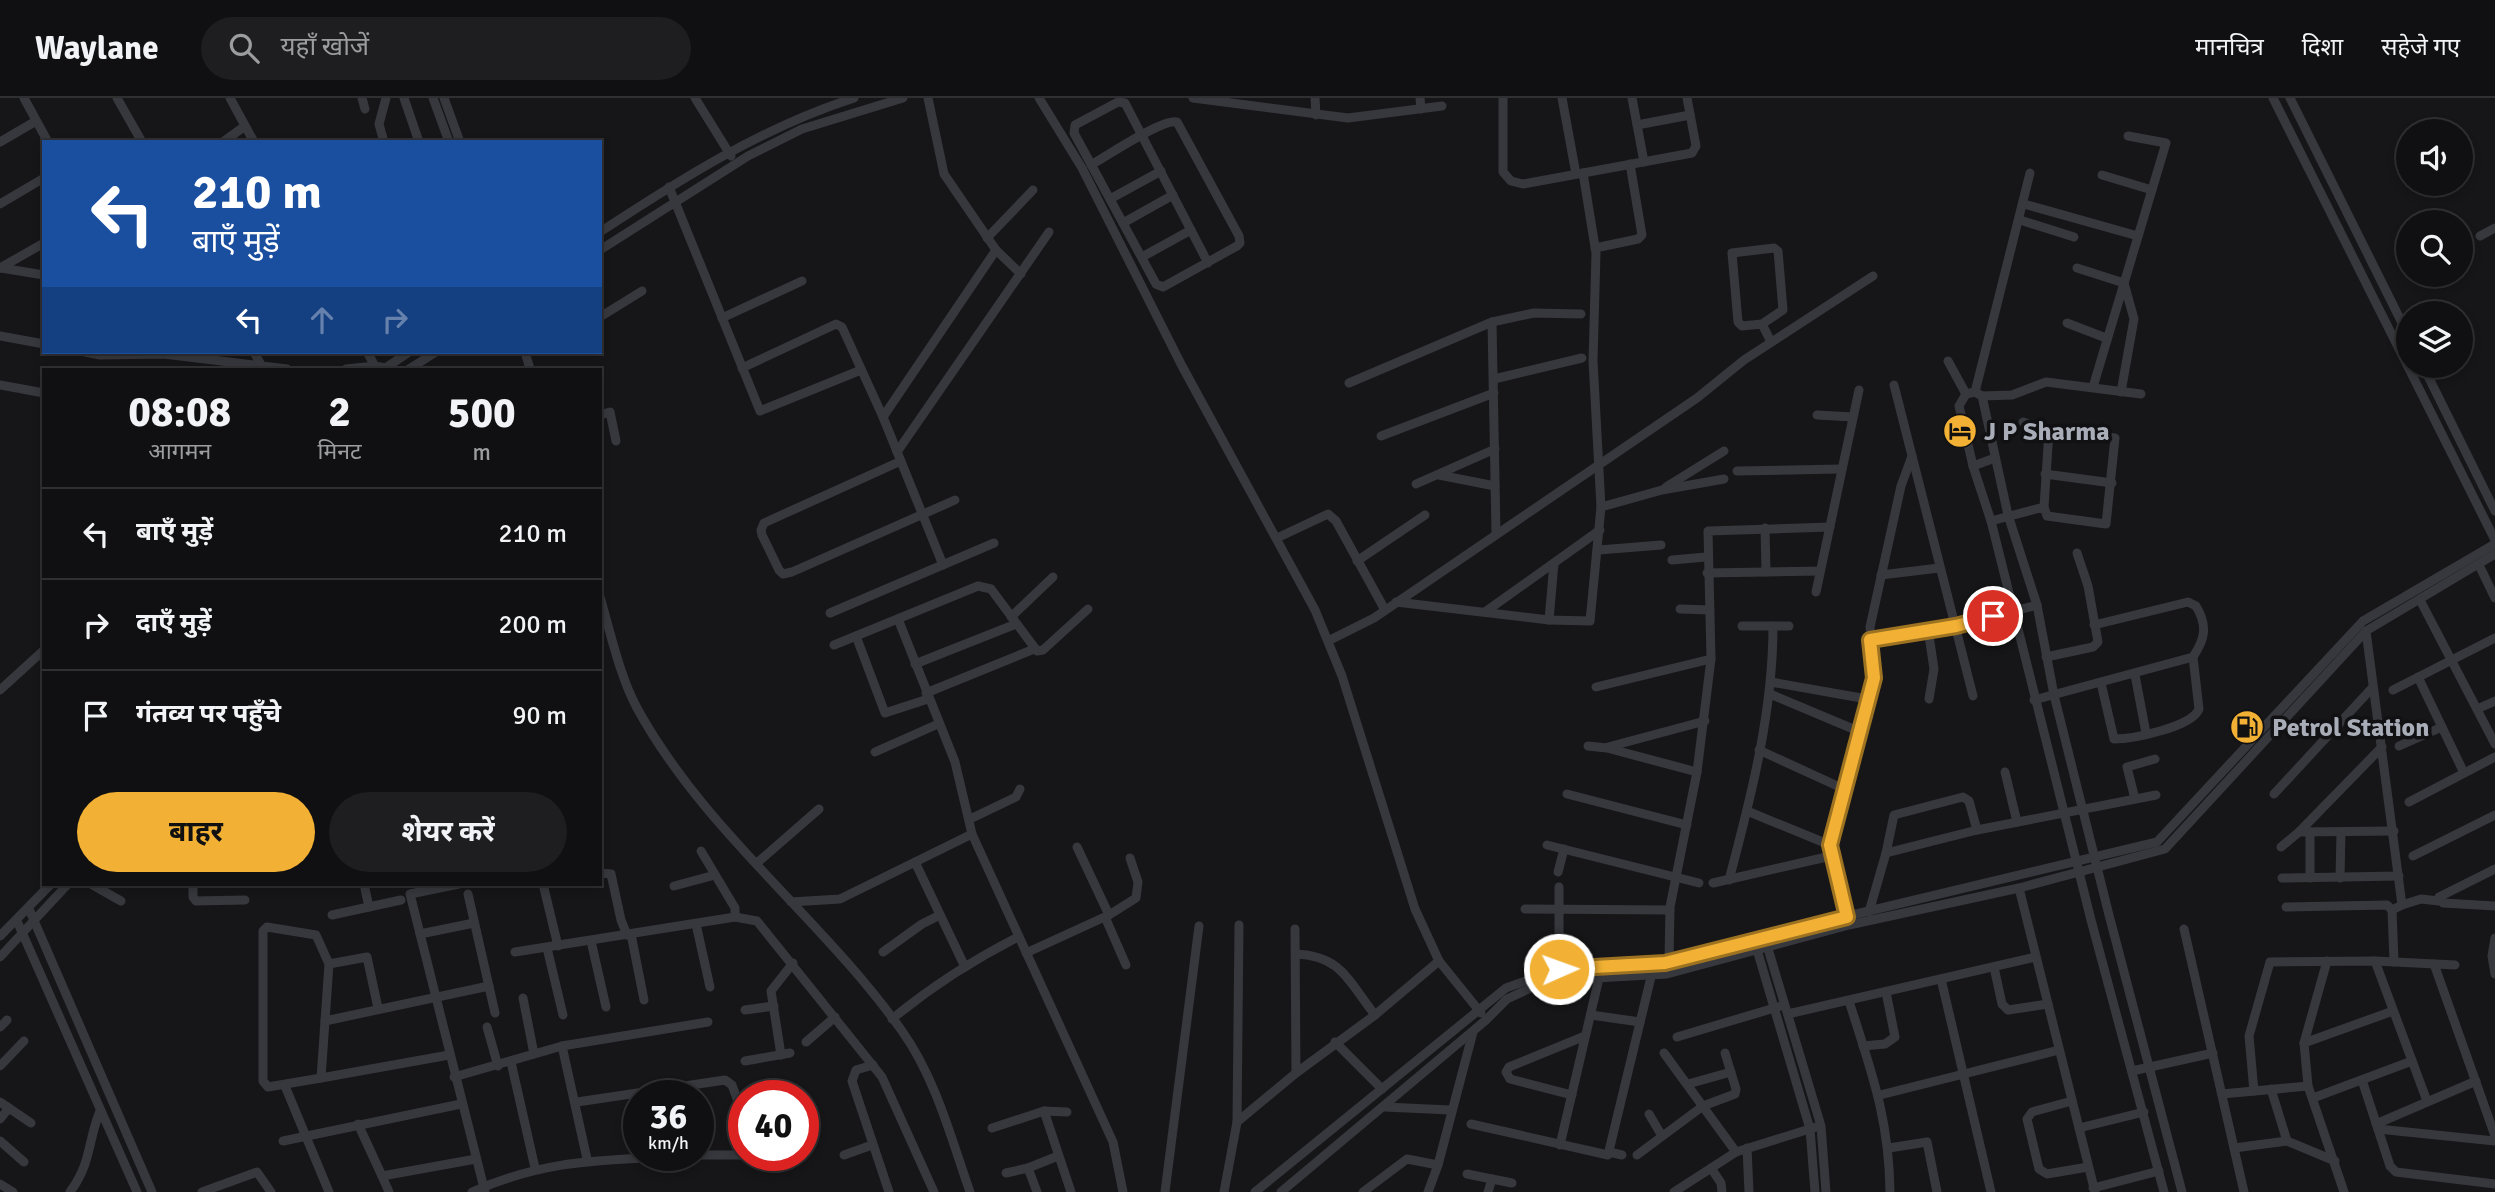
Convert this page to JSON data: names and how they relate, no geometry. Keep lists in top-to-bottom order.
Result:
{
  "places": {
    "hotel": ["J P Sharma"],
    "fuel station": ["Petrol Station"]
  },
  "page": {
    "header": "Waylane",
    "search": "यहाँ खोजें",
    "nav": ["मानचित्र", "दिशा", "सहेजे गए"],
    "turn": ["210 m", "बाएँ मुड़ें"],
    "eta": [
      "08:08",
      "आगमन",
      "2",
      "मिनट",
      "500",
      "m"
    ],
    "list": [
      {
        "name": "बाएँ मुड़ें",
        "value": "210 m"
      },
      {
        "name": "दाएँ मुड़ें",
        "value": "200 m"
      },
      {
        "name": "गंतव्य पर पहुँचे",
        "value": "90 m"
      }
    ],
    "buttons": ["बाहर", "शेयर करें"],
    "speed": "36 km/h",
    "limit": "40"
  }
}
